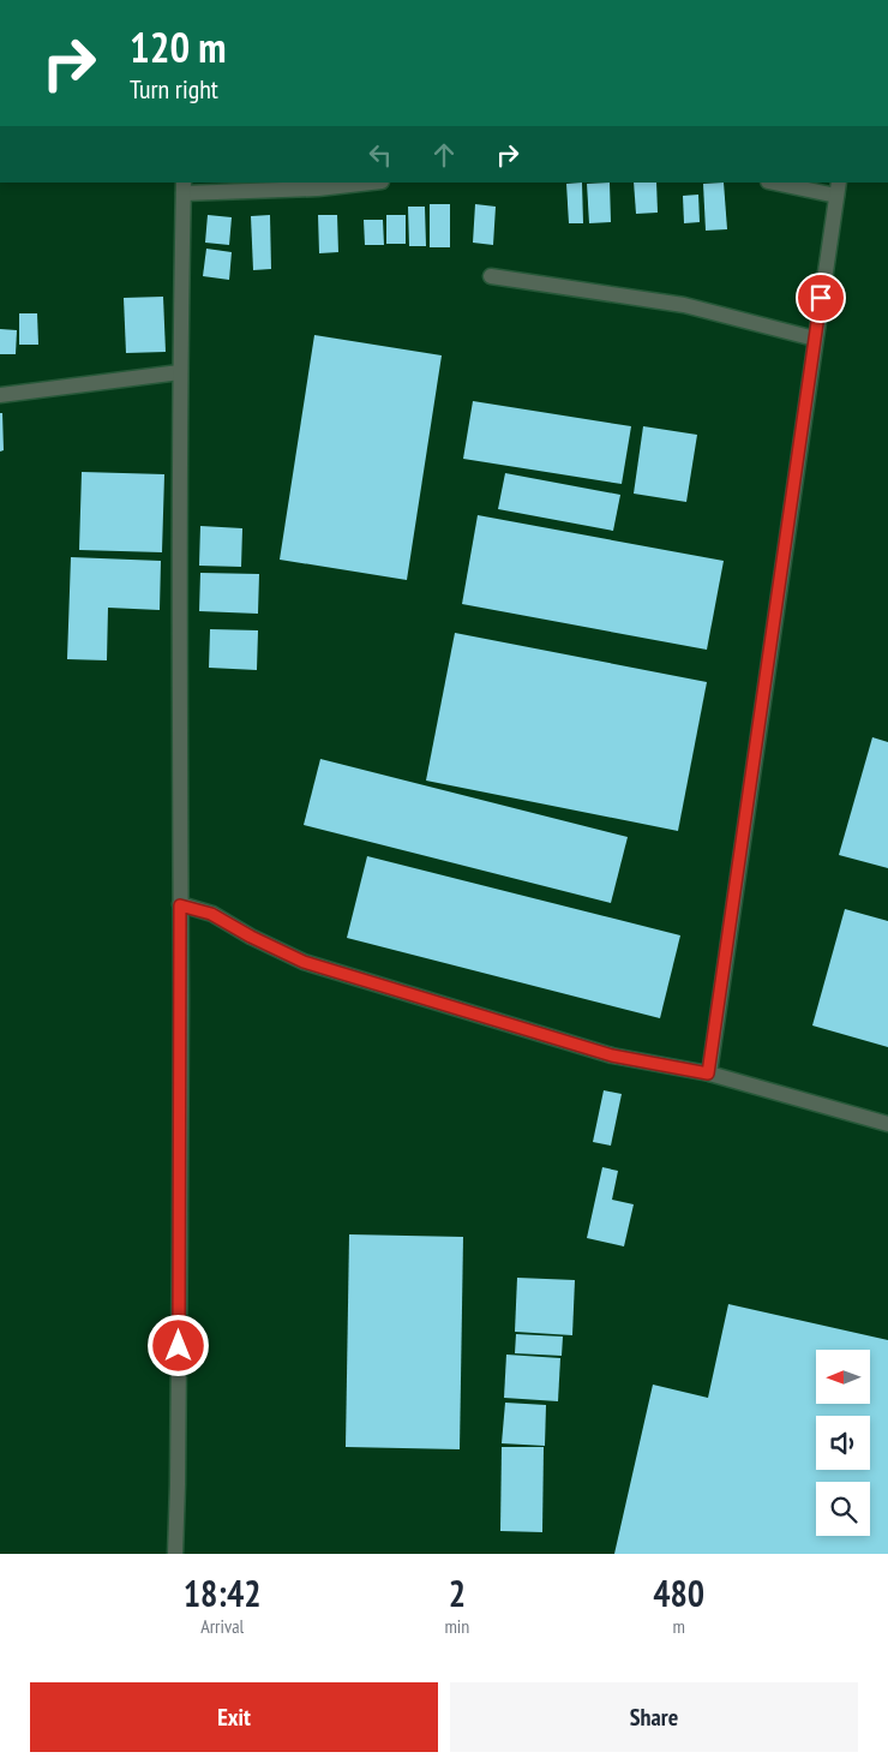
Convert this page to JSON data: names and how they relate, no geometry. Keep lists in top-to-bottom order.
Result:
{
  "north": "left",
  "page": {
    "turn": ["120 m", "Turn right"],
    "eta": [
      "18:42",
      "Arrival",
      "2",
      "min",
      "480",
      "m"
    ],
    "buttons": ["Exit", "Share"]
  }
}
